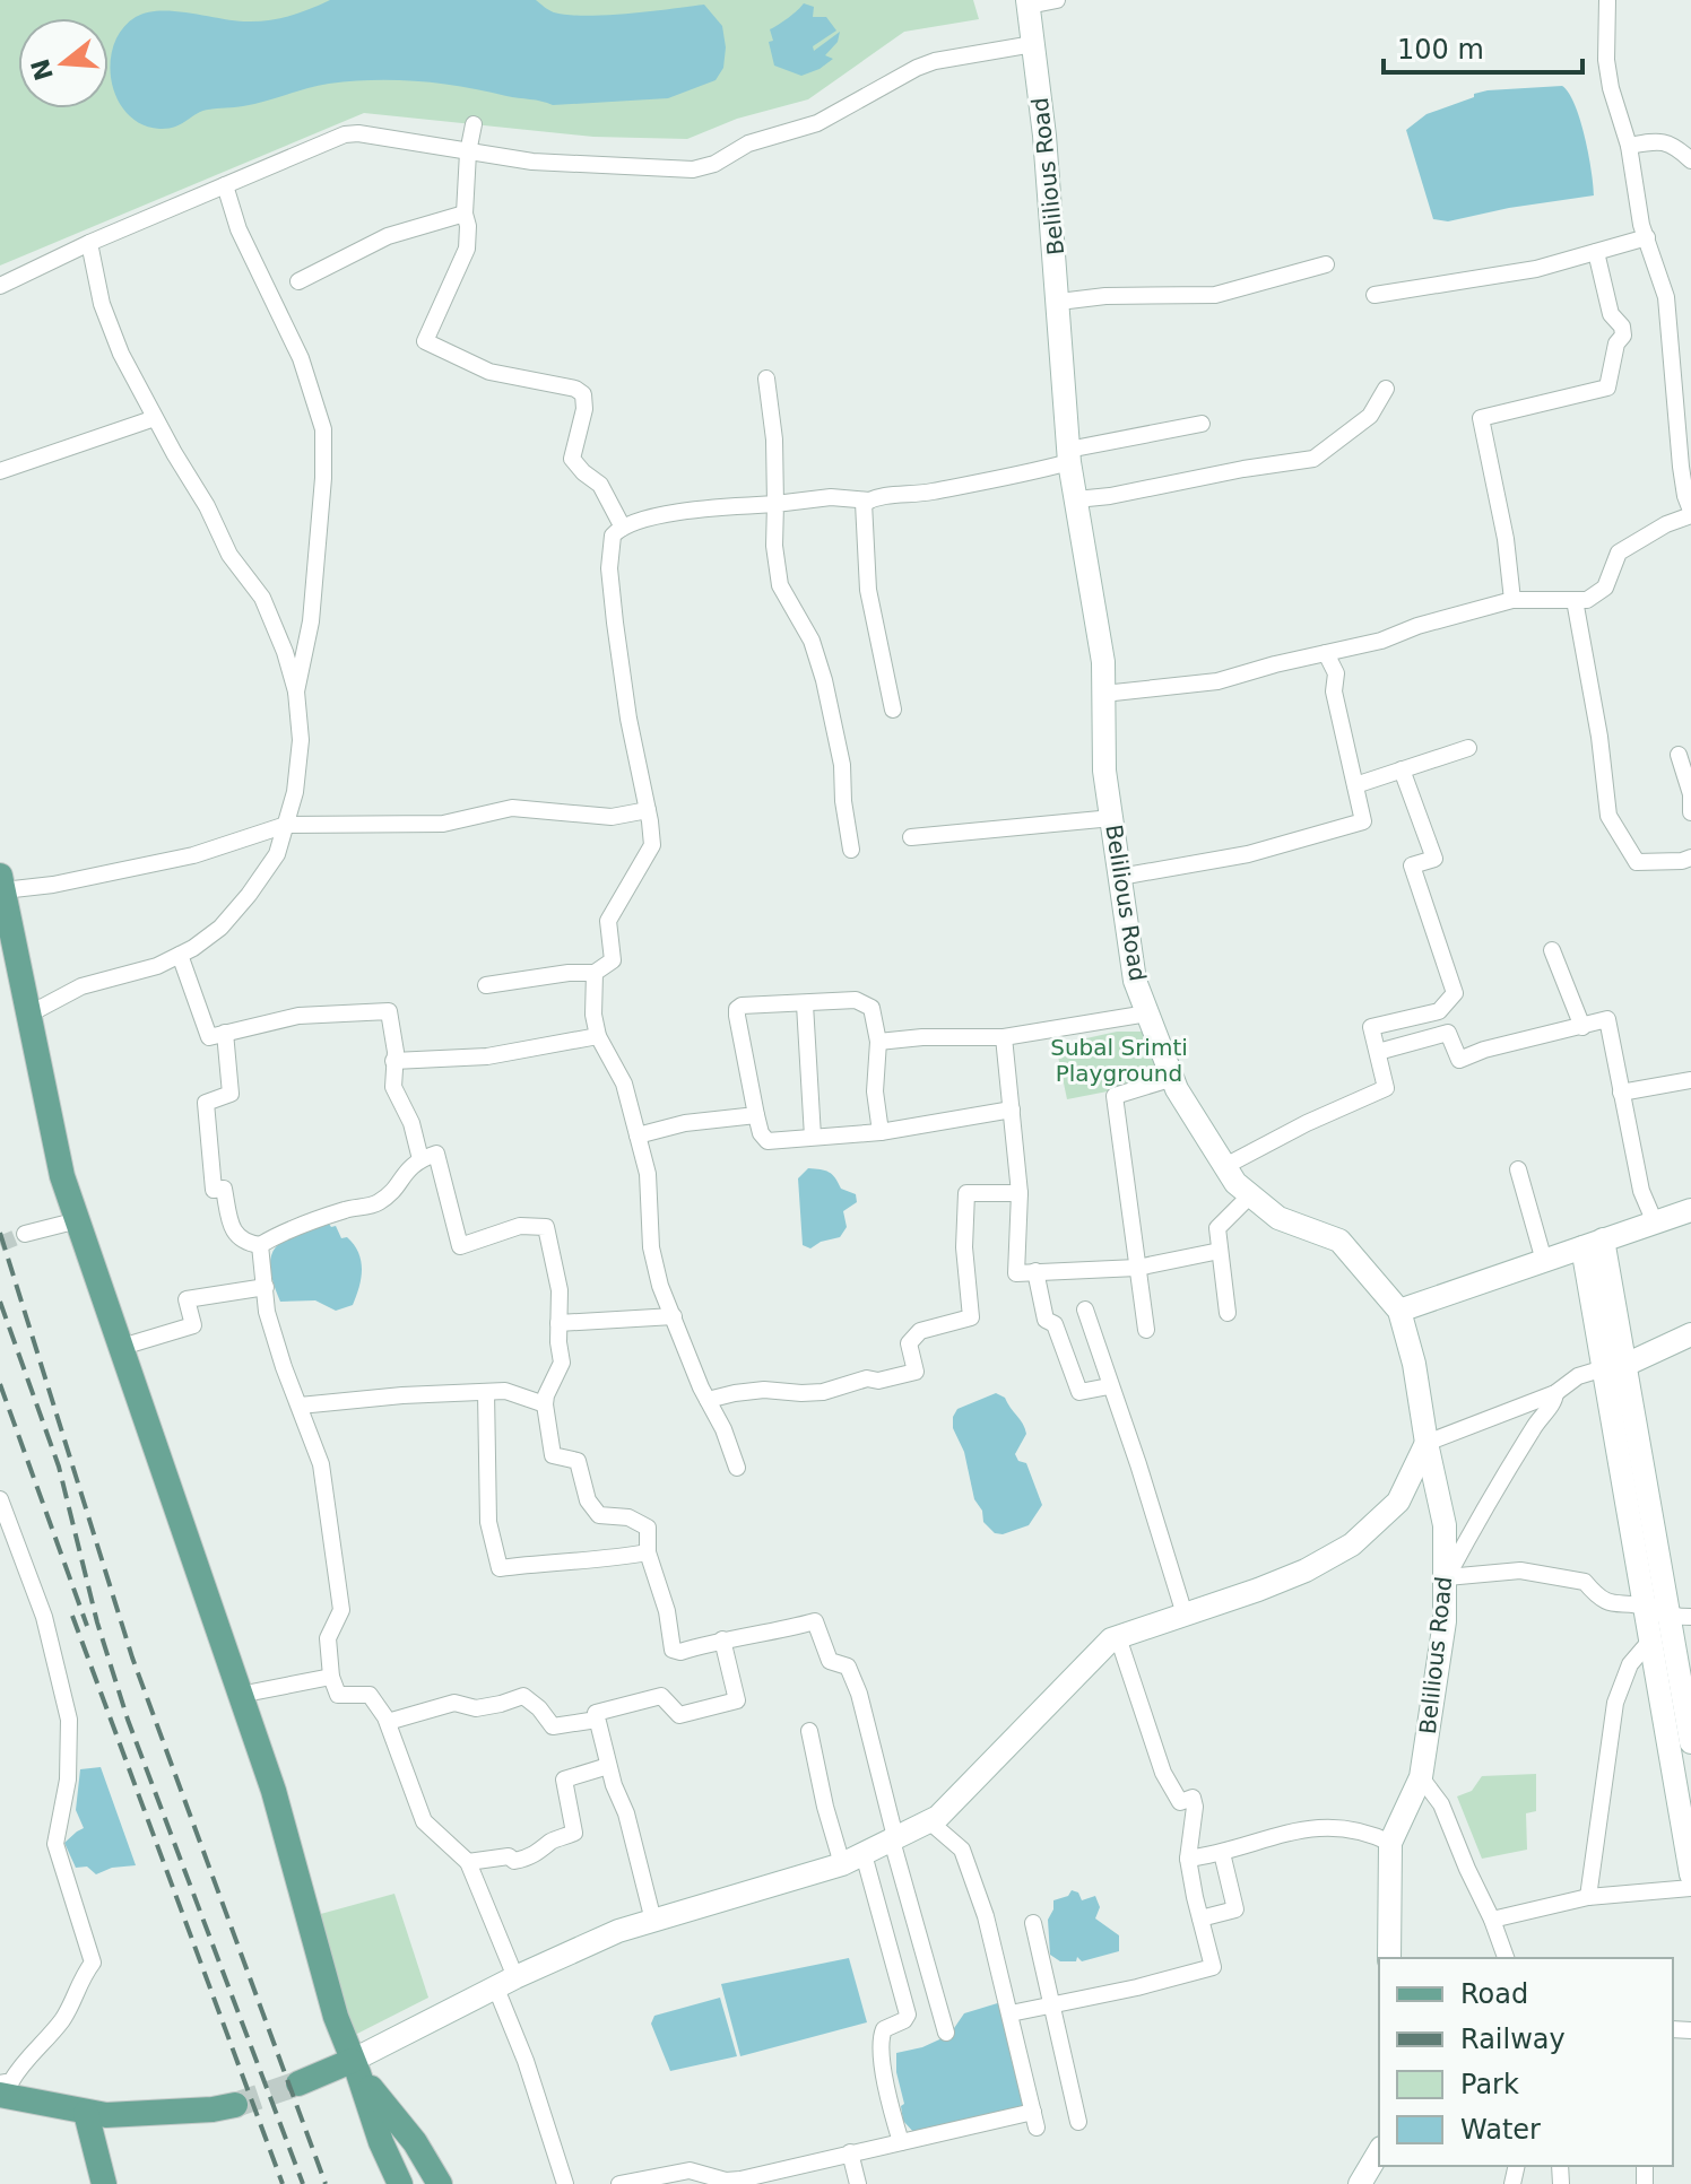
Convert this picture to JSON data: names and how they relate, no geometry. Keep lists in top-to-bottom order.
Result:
{
  "streets": {
    "main road": ["Belilious Road"]
  },
  "parks": ["Subal Srimti Playground"],
  "legend": [
    "Road",
    "Railway",
    "Park",
    "Water"
  ],
  "scale_bar": "100 m",
  "north": "left"
}
